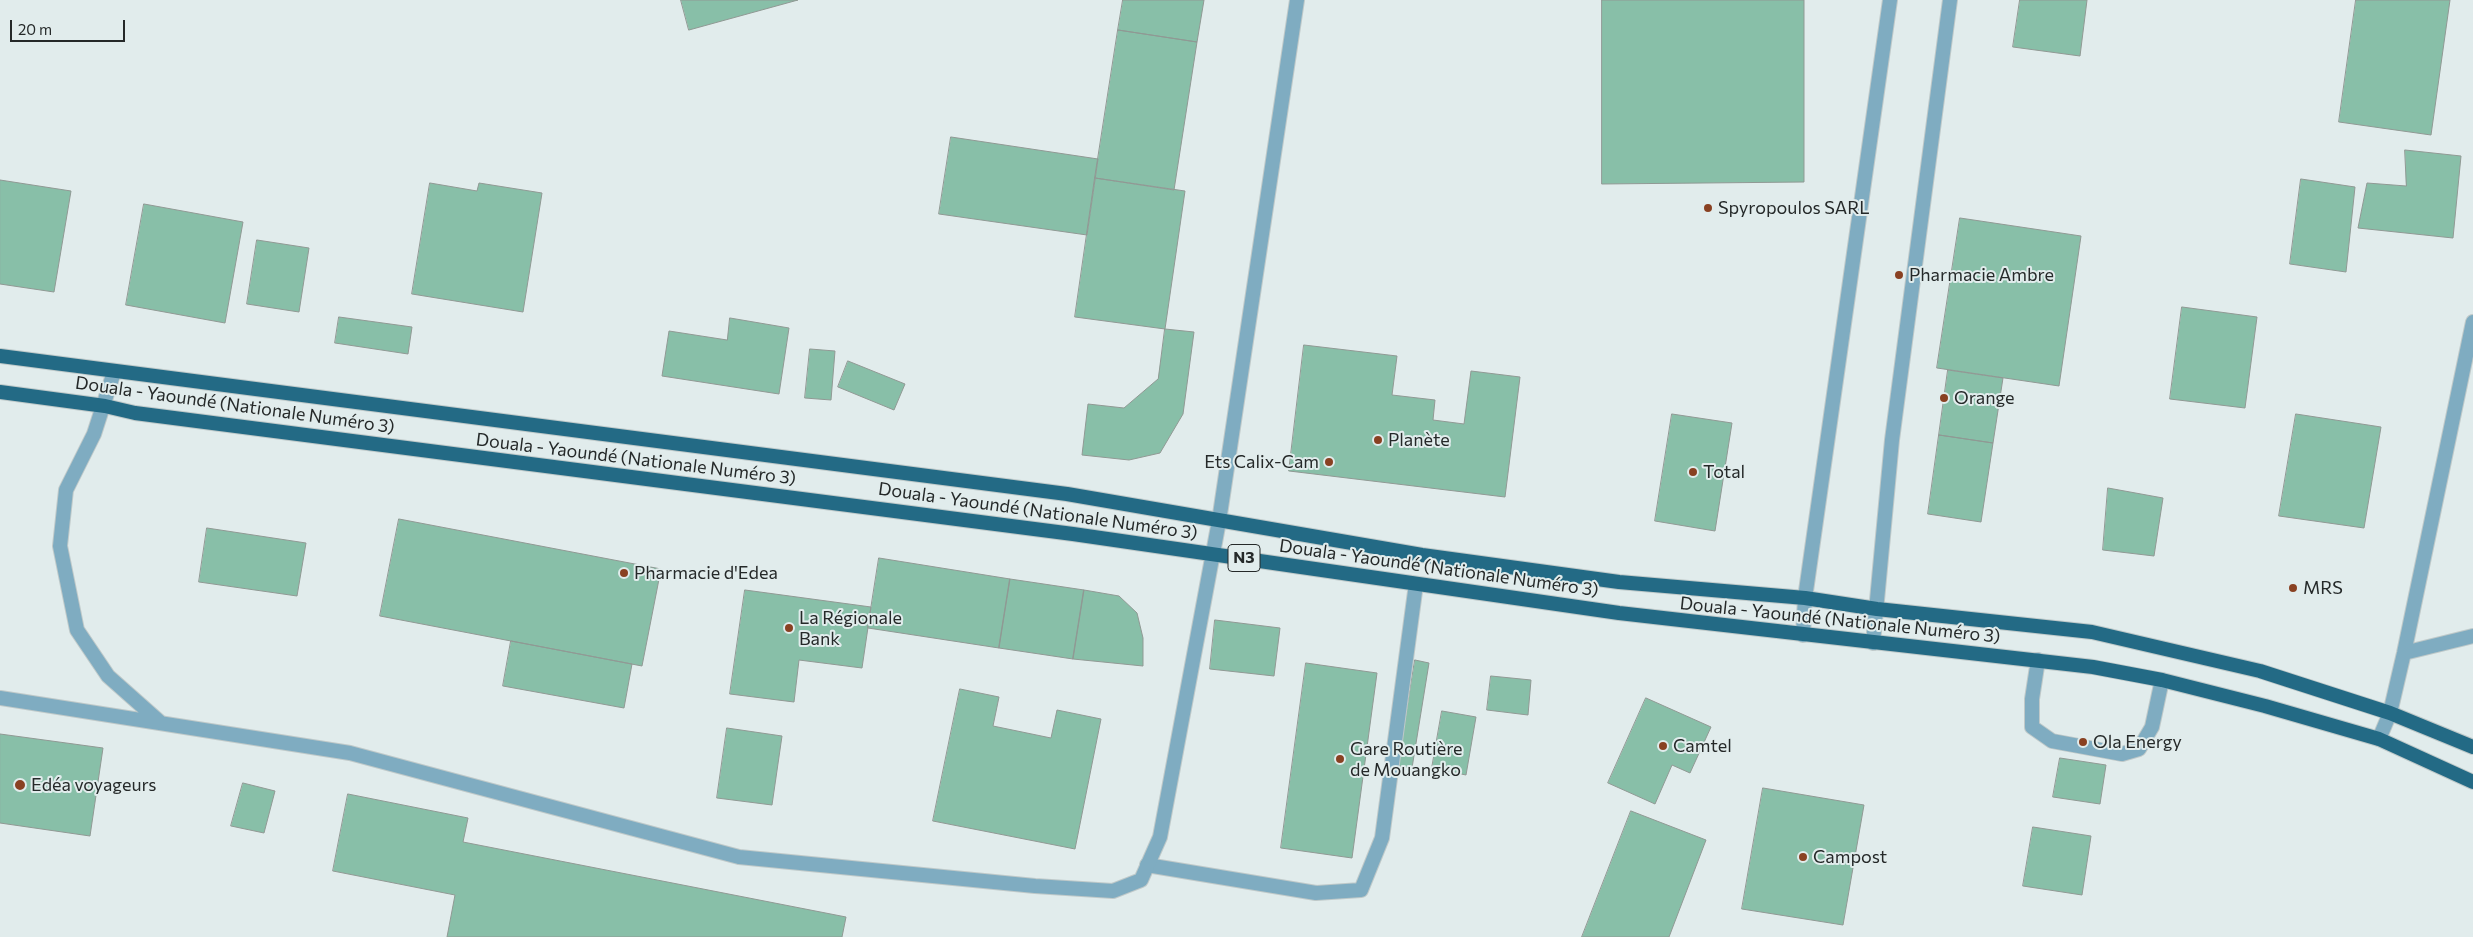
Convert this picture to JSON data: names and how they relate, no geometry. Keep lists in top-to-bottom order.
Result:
{
  "streets": {
    "highway": ["Douala - Yaoundé (Nationale Numéro 3)", "N3"]
  },
  "places": [
    "Spyropoulos SARL",
    "Pharmacie Ambre",
    "Orange",
    "Planète",
    "Ets Calix-Cam",
    "Total",
    "Pharmacie d'Edea",
    "MRS",
    "La Régionale Bank",
    "Ola Energy",
    "Camtel",
    "Gare Routière de Mouangko",
    "Edéa voyageurs",
    "Campost"
  ],
  "scale_bar": "20 m"
}
